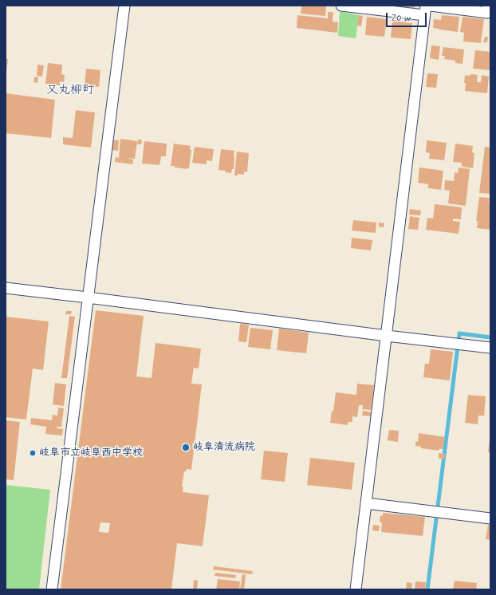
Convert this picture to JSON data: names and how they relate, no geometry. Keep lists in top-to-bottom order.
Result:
{
  "districts": ["又丸柳町"],
  "places": ["岐阜清流病院", "岐阜市立岐阜西中学校"],
  "scale_bar": "20 m"
}
